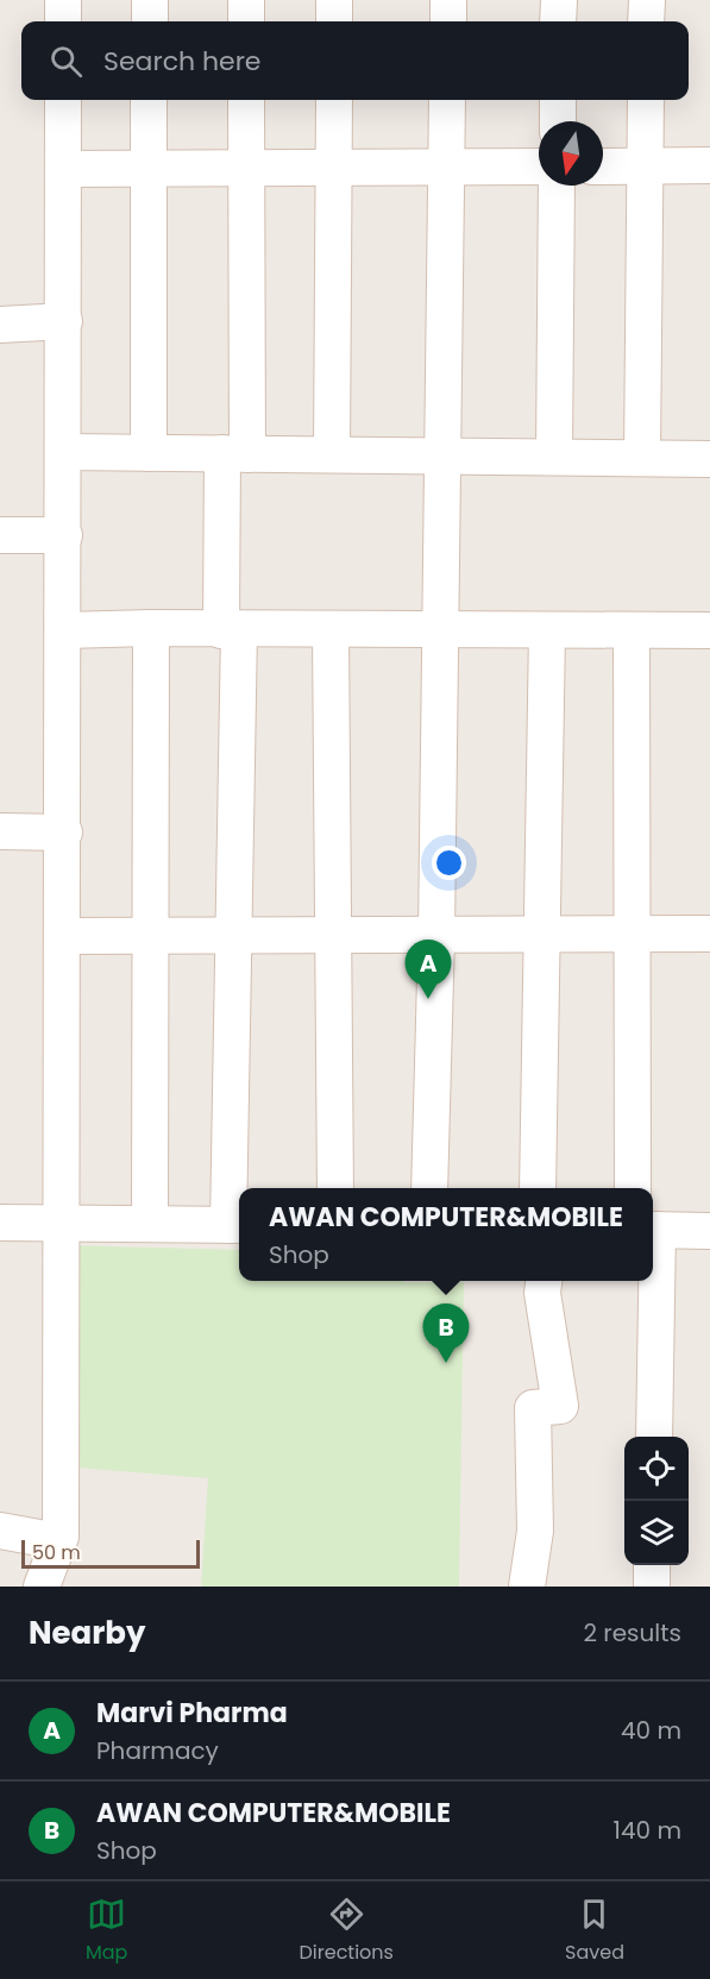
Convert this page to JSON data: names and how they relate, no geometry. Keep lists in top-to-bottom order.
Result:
{
  "scale_bar": "50 m",
  "north": "bottom",
  "page": {
    "search": "Search here",
    "pins": ["A", "B"],
    "popup": ["AWAN COMPUTER&MOBILE", "Shop"],
    "scale": "50 m",
    "heading": ["Nearby", "2 results"],
    "list": [
      {
        "mark": "A",
        "name": "Marvi Pharma",
        "note": "Pharmacy",
        "value": "40 m"
      },
      {
        "mark": "B",
        "name": "AWAN COMPUTER&MOBILE",
        "note": "Shop",
        "value": "140 m"
      }
    ],
    "nav": ["Map", "Directions", "Saved"]
  }
}
